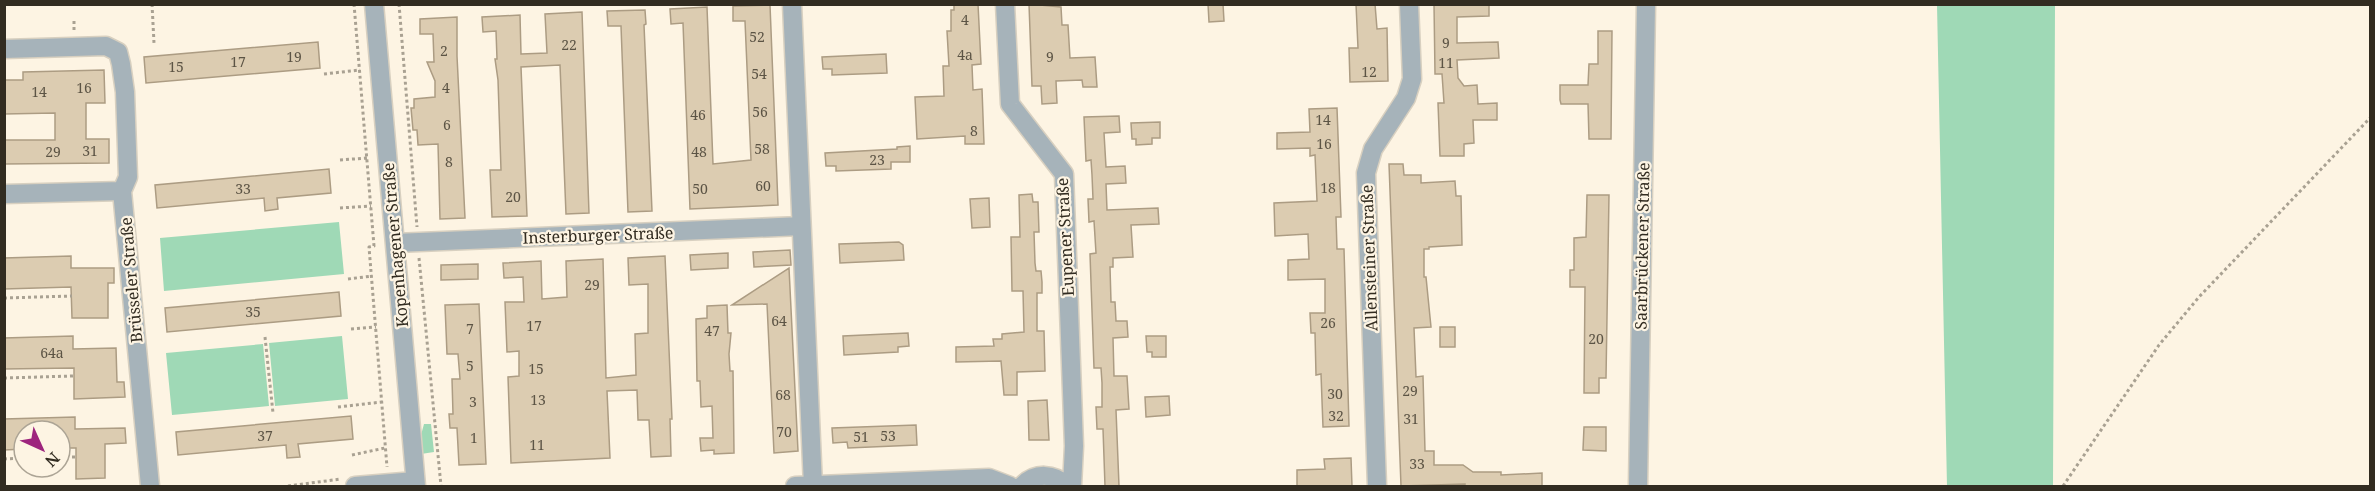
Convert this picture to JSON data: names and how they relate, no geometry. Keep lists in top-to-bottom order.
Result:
{
  "streets": {
    "street": [
      "Insterburger Straße",
      "Eupener Straße",
      "Kopenhagener Straße",
      "Saarbrückener Straße",
      "Allensteiner Straße",
      "Brüsseler Straße"
    ]
  },
  "crossings": [
    ["Insterburger Straße", "Kopenhagener Straße"]
  ],
  "house_numbers": [
    "4",
    "52",
    "9",
    "22",
    "2",
    "4a",
    "19",
    "9",
    "17",
    "11",
    "15",
    "12",
    "54",
    "16",
    "4",
    "14",
    "56",
    "46",
    "14",
    "6",
    "8",
    "16",
    "58",
    "31",
    "29",
    "48",
    "23",
    "8",
    "60",
    "18",
    "33",
    "50",
    "20",
    "29",
    "35",
    "64",
    "26",
    "17",
    "7",
    "47",
    "20",
    "64a",
    "5",
    "15",
    "29",
    "30",
    "68",
    "13",
    "3",
    "32",
    "31",
    "70",
    "37",
    "53",
    "51",
    "1",
    "11",
    "33"
  ],
  "north": "bottom right"
}
